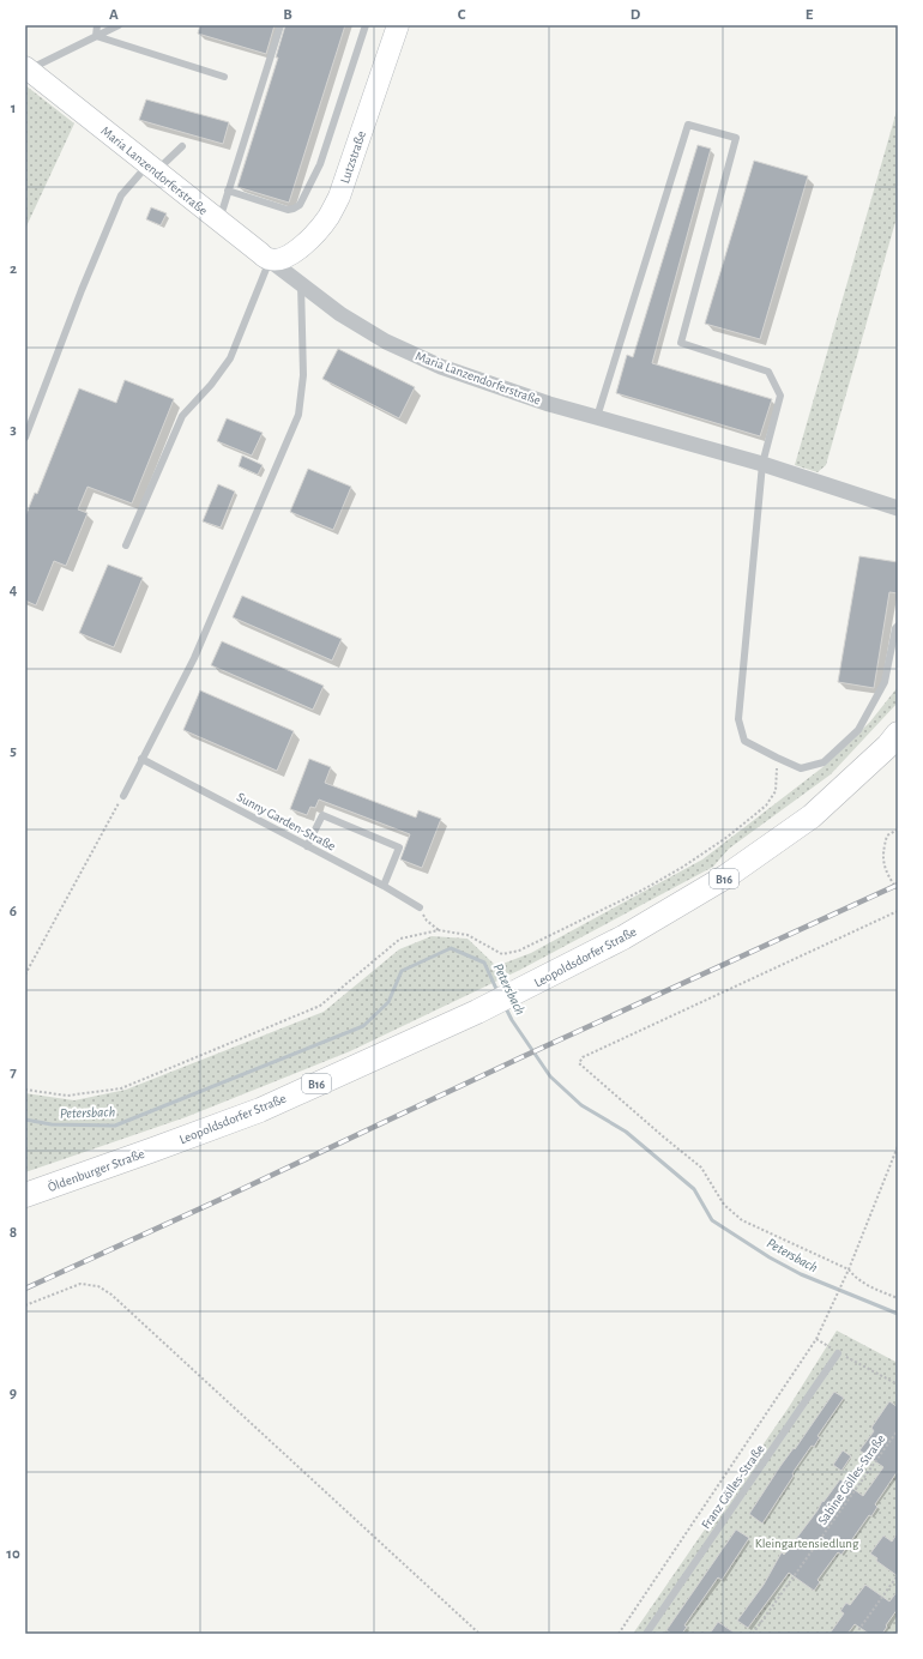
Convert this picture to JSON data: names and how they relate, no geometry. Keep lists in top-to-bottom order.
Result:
{
  "streets": {
    "main road": ["B16", "Leopoldsdorfer Straße", "Öldenburger Straße"],
    "street": ["Lutzstraße", "Maria Lanzendorferstraße"],
    "lane": ["Sunny Garden-Straße", "Franz Gölles-Straße"],
    "path": ["Sabine Gölles-Straße"]
  },
  "crossings": [
    ["Lutzstraße", "Maria Lanzendorferstraße"],
    ["Leopoldsdorfer Straße", "Öldenburger Straße"]
  ],
  "water": ["Petersbach"],
  "parks": ["Kleingartensiedlung"],
  "grid": {
    "columns": [
      "A",
      "B",
      "C",
      "D",
      "E"
    ],
    "rows": [
      "1",
      "2",
      "3",
      "4",
      "5",
      "6",
      "7",
      "8",
      "9",
      "10"
    ]
  }
}
